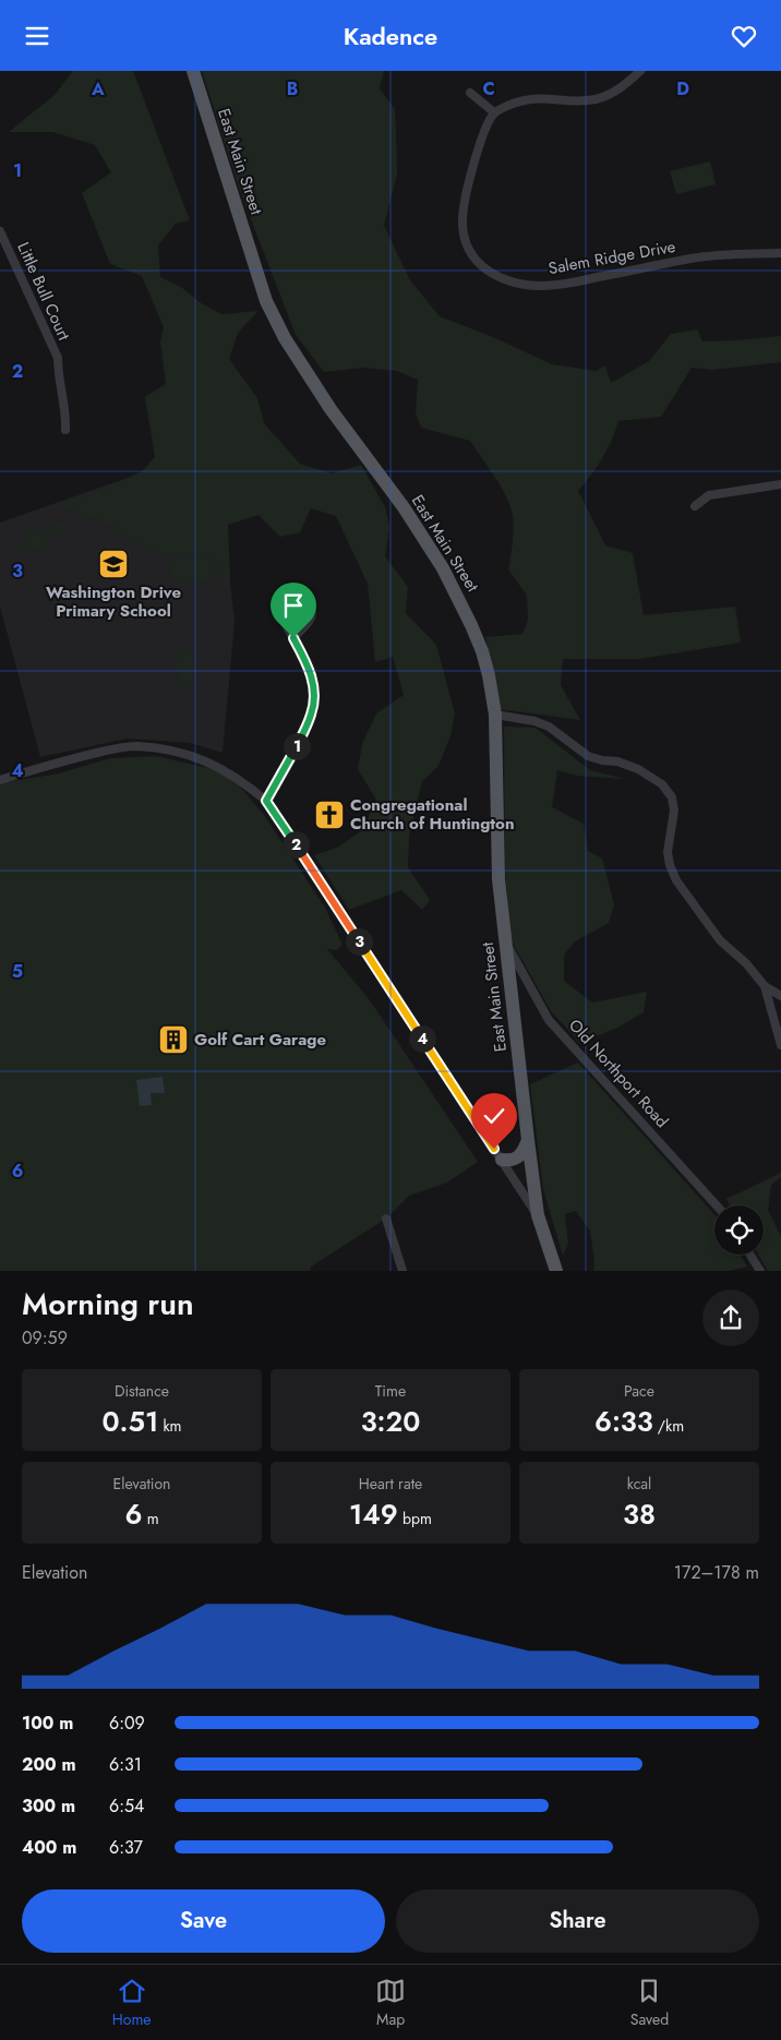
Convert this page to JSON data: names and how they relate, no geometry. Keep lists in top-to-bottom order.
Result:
{
  "streets": {
    "main road": ["East Main Street"],
    "street": ["Salem Ridge Drive", "Little Bull Court", "Old Northport Road"]
  },
  "crossings": [
    ["East Main Street", "Old Northport Road"]
  ],
  "places": {
    "school or university": ["Washington Drive Primary School"],
    "church": ["Congregational Church of Huntington"],
    "building": ["Golf Cart Garage"]
  },
  "page": {
    "header": "Kadence",
    "pins": [
      "1",
      "2",
      "3",
      "4"
    ],
    "heading": ["Morning run", "09:59"],
    "stats": [
      ["Distance", "0.51 km"],
      ["Time", "3:20"],
      ["Pace", "6:33 /km"],
      ["Elevation", "6 m"],
      ["Heart rate", "149 bpm"],
      ["kcal", "38"]
    ],
    "chart": ["Elevation", "172–178 m"],
    "list": [
      {
        "name": "100 m",
        "note": "6:09"
      },
      {
        "name": "200 m",
        "note": "6:31"
      },
      {
        "name": "300 m",
        "note": "6:54"
      },
      {
        "name": "400 m",
        "note": "6:37"
      }
    ],
    "buttons": ["Save", "Share"],
    "tabs": ["Home", "Map", "Saved"]
  },
  "grid": {
    "columns": [
      "A",
      "B",
      "C",
      "D"
    ],
    "rows": [
      "1",
      "2",
      "3",
      "4",
      "5",
      "6"
    ]
  }
}
